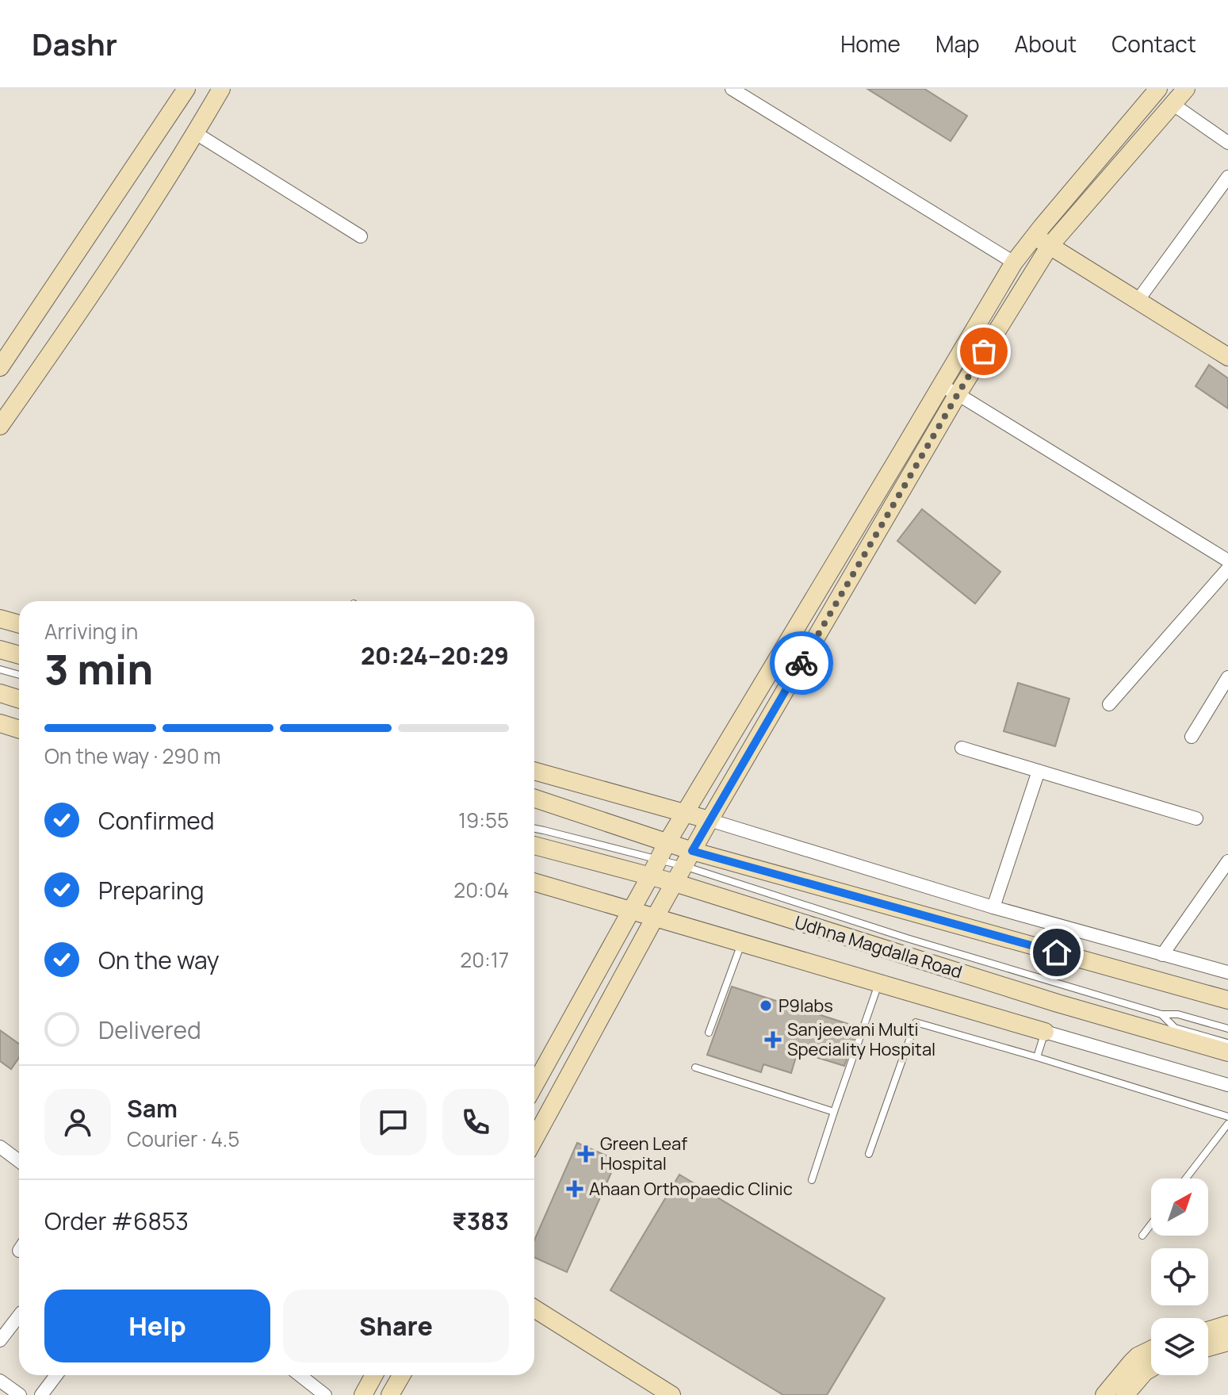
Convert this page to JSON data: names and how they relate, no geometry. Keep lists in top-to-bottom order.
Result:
{
  "streets": {
    "street": ["Udhna Magdalla Road"]
  },
  "places": {
    "other": ["P9labs"],
    "health": ["Sanjeevani Multi Speciality Hospital", "Green Leaf Hospital", "Ahaan Orthopaedic Clinic"]
  },
  "north": "top right",
  "page": {
    "header": "Dashr",
    "nav": [
      "Home",
      "Map",
      "About",
      "Contact"
    ],
    "heading": ["3 min", "Arriving in", "20:24–20:29"],
    "panel": [
      "Sam",
      "Courier · 4.5",
      "Order #6853",
      "₹383"
    ],
    "bar": "On the way · 290 m",
    "list": [
      ["Confirmed", "19:55"],
      ["Preparing", "20:04"],
      ["On the way", "20:17"],
      "Delivered"
    ],
    "buttons": ["Help", "Share"]
  }
}
